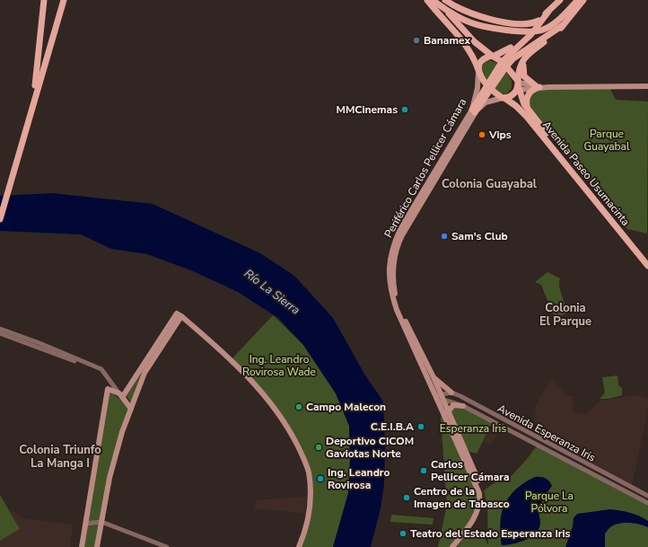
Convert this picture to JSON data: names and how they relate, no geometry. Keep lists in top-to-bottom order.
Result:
{
  "streets": {
    "main road": ["Periférico Carlos Pellicer Cámara", "Avenida Paseo Usumacinta"],
    "street": ["Avenida Esperanza Iris"]
  },
  "crossings": [
    ["Periférico Carlos Pellicer Cámara", "Avenida Paseo Usumacinta"],
    ["Periférico Carlos Pellicer Cámara", "Avenida Esperanza Iris"]
  ],
  "districts": ["Colonia Guayabal", "Colonia El Parque", "Colonia Triunfo La Manga I"],
  "water": ["Río La Sierra"],
  "parks": [
    "Parque Guayabal",
    "Ing. Leandro Rovirosa Wade",
    "Esperanza Iris",
    "Parque La Pólvora"
  ],
  "places": [
    "Banamex",
    "MMCinemas",
    "Vips",
    "Sam's Club",
    "Campo Malecon",
    "C.E.I.B.A",
    "Deportivo CICOM Gaviotas Norte",
    "Carlos Pellicer Cámara",
    "Ing. Leandro Rovirosa",
    "Centro de la Imagen de Tabasco",
    "Teatro del Estado Esperanza Iris"
  ]
}
